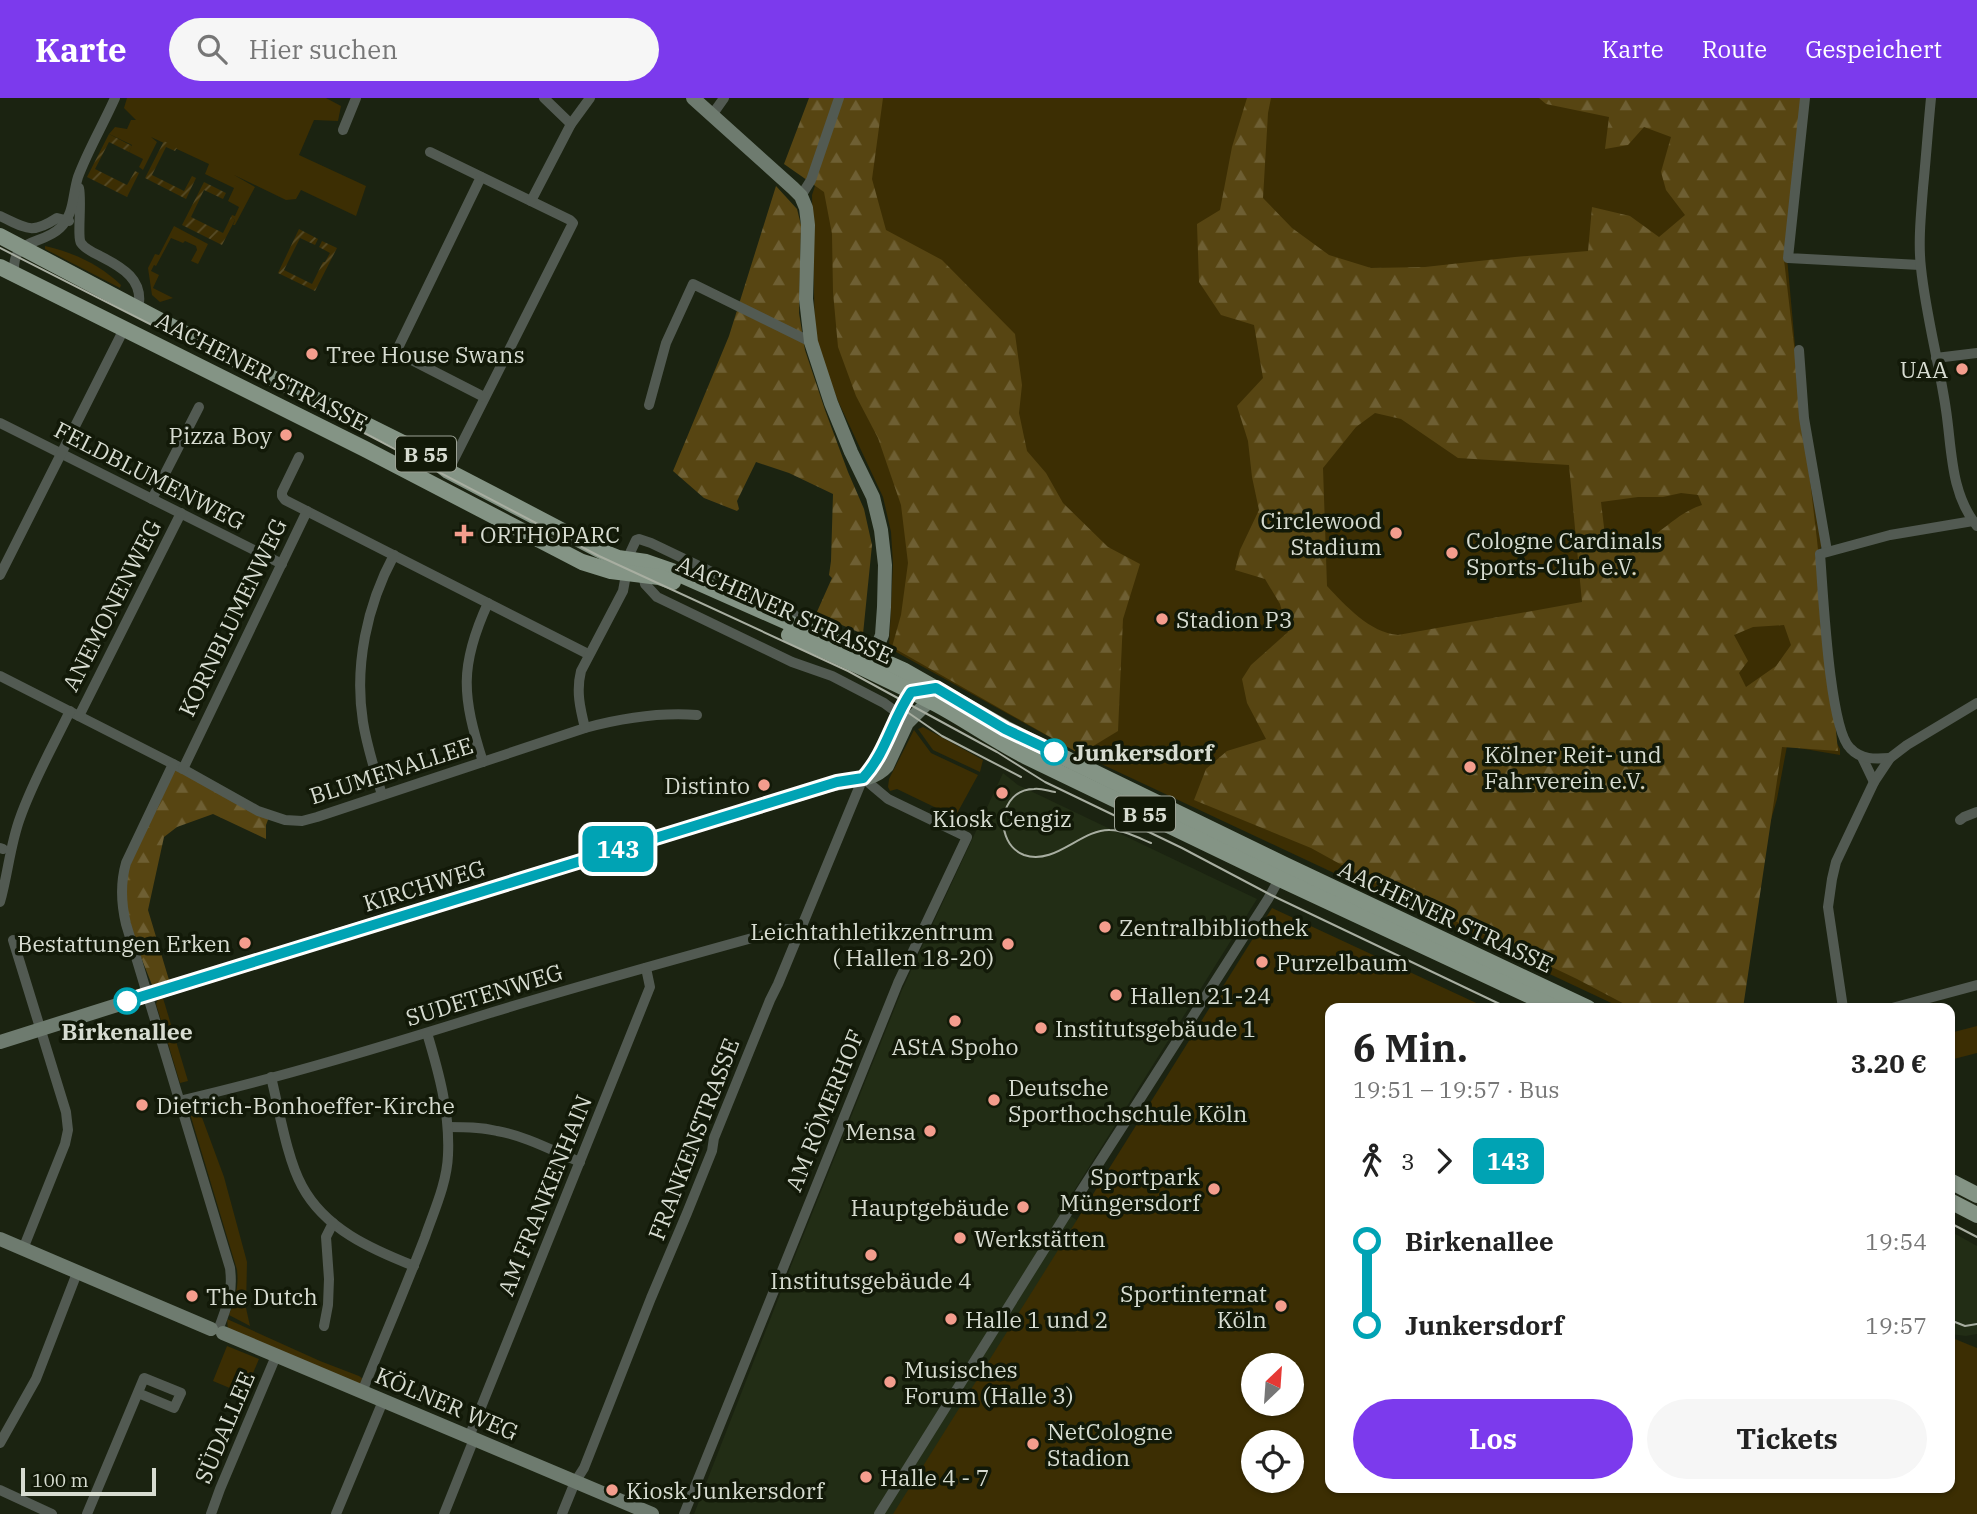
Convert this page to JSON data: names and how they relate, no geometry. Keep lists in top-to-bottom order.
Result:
{
  "streets": {
    "main road": ["AACHENER STRASSE", "B 55"],
    "street": [
      "FELDBLUMENWEG",
      "ANEMONENWEG",
      "KORNBLUMENWEG",
      "BLUMENALLEE",
      "KIRCHWEG",
      "SUDETENWEG",
      "AM RÖMERHOF",
      "FRANKENSTRASSE",
      "AM FRANKENHAIN",
      "KÖLNER WEG",
      "SÜDALLEE"
    ]
  },
  "crossings": [
    ["AACHENER STRASSE", "KIRCHWEG"],
    ["FELDBLUMENWEG", "ANEMONENWEG"],
    ["FELDBLUMENWEG", "KORNBLUMENWEG"],
    ["ANEMONENWEG", "BLUMENALLEE"],
    ["KORNBLUMENWEG", "BLUMENALLEE"],
    ["KIRCHWEG", "AM RÖMERHOF"],
    ["KIRCHWEG", "FRANKENSTRASSE"],
    ["SUDETENWEG", "FRANKENSTRASSE"],
    ["SUDETENWEG", "AM FRANKENHAIN"],
    ["AM RÖMERHOF", "FRANKENSTRASSE"],
    ["FRANKENSTRASSE", "KÖLNER WEG"],
    ["AM FRANKENHAIN", "KÖLNER WEG"],
    ["KÖLNER WEG", "SÜDALLEE"]
  ],
  "places": {
    "other": [
      "Tree House Swans",
      "UAA",
      "Pizza Boy",
      "Circlewood Stadium",
      "Cologne Cardinals Sports-Club e.V.",
      "Stadion P3",
      "Junkersdorf",
      "Kölner Reit- und Fahrverein e.V.",
      "Distinto",
      "Kiosk Cengiz",
      "Zentralbibliothek",
      "Bestattungen Erken",
      "Leichtathletikzentrum ( Hallen 18-20)",
      "Purzelbaum",
      "Hallen 21-24",
      "Birkenallee",
      "AStA Spoho",
      "Institutsgebäude 1",
      "Deutsche Sporthochschule Köln",
      "Dietrich-Bonhoeffer-Kirche",
      "Mensa",
      "Sportpark Müngersdorf",
      "Hauptgebäude",
      "Werkstätten",
      "Institutsgebäude 4",
      "The Dutch",
      "Sportinternat Köln",
      "Halle 1 und 2",
      "Musisches Forum (Halle 3)",
      "NetCologne Stadion",
      "Halle 4 - 7",
      "Kiosk Junkersdorf"
    ],
    "health": ["ORTHOPARC"]
  },
  "lines": ["bus line 143"],
  "scale_bar": "100 m",
  "north": "top right",
  "page": {
    "header": "Karte",
    "search": "Hier suchen",
    "nav": ["Karte", "Route", "Gespeichert"],
    "on_map": "143",
    "heading": ["6 Min.", "19:51 – 19:57 · Bus", "3.20 €"],
    "legs": ["3", "143"],
    "list": [
      {
        "name": "Birkenallee",
        "value": "19:54"
      },
      {
        "name": "Junkersdorf",
        "value": "19:57"
      }
    ],
    "buttons": ["Los", "Tickets"],
    "scale": "100 m"
  }
}
